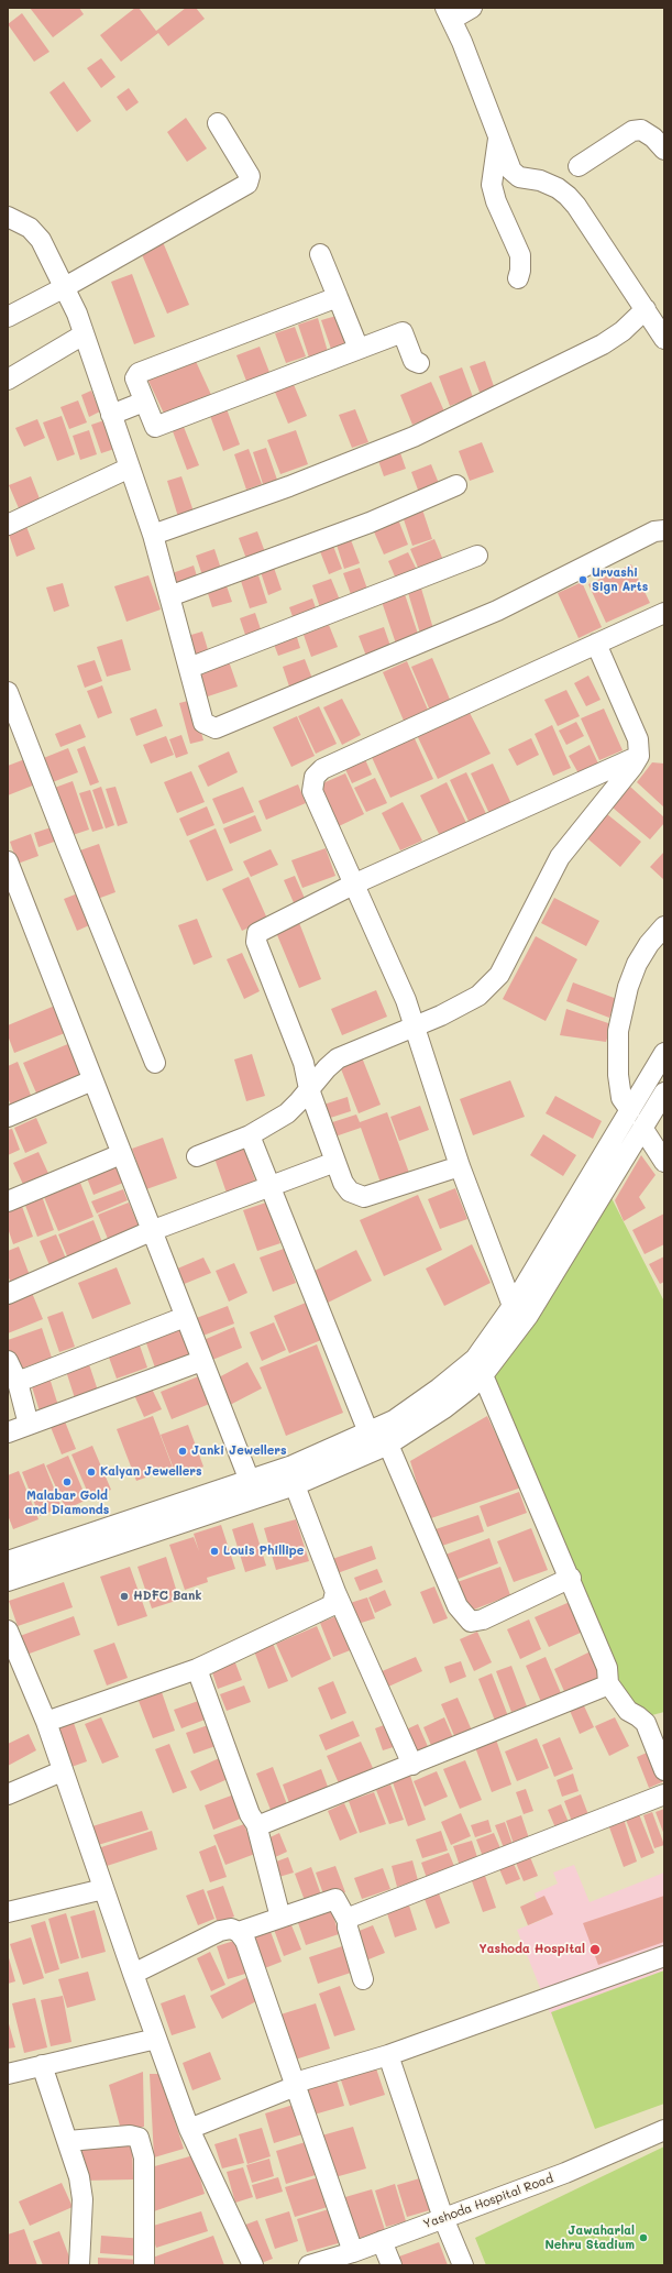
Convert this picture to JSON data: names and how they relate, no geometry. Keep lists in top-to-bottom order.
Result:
{
  "streets": {
    "street": ["Yashoda Hospital Road"]
  },
  "places": [
    "Urvashi Sign Arts",
    "Janki Jewellers",
    "Kalyan Jewellers",
    "Malabar Gold and Diamonds",
    "Louis Phillipe",
    "HDFC Bank",
    "Yashoda Hospital",
    "Jawaharlal Nehru Stadium"
  ]
}
